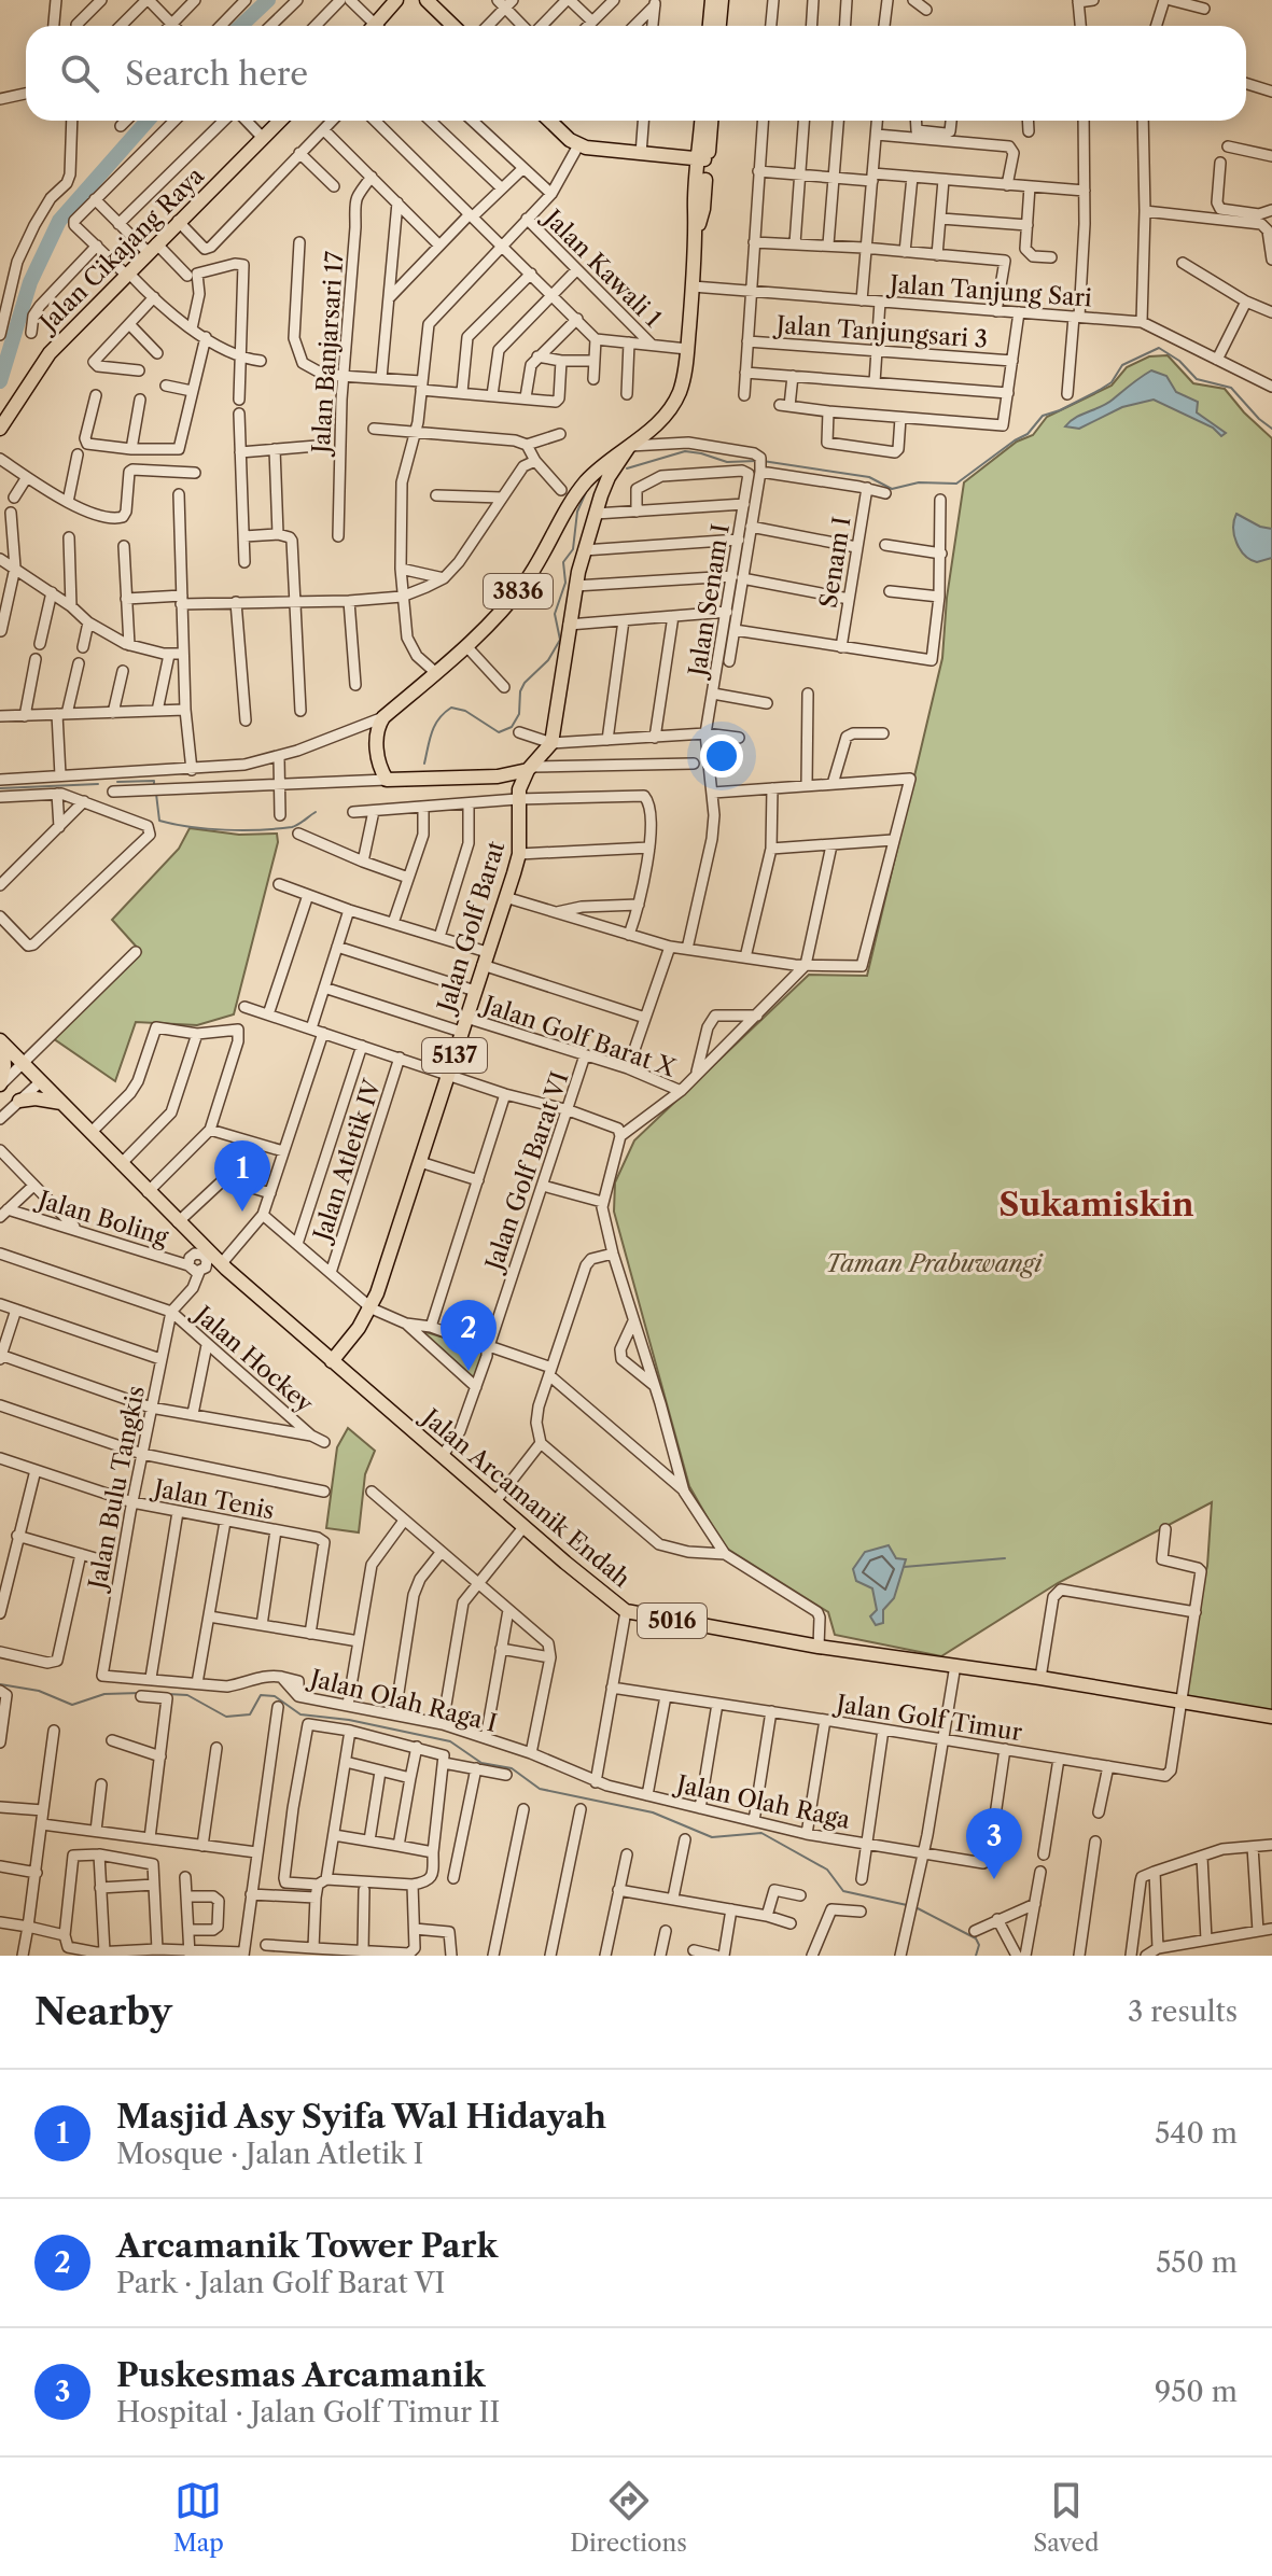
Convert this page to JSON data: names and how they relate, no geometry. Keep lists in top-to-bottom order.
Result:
{
  "streets": {
    "main road": [
      "Jalan Cikajang Raya",
      "3836",
      "Jalan Golf Barat",
      "5137",
      "Jalan Arcamanik Endah",
      "5016"
    ],
    "street": [
      "Jalan Kawali 1",
      "Jalan Tanjung Sari",
      "Jalan Tanjungsari 3",
      "Jalan Banjarsari 17",
      "Senam I",
      "Jalan Senam I",
      "Jalan Golf Barat X",
      "Jalan Atletik IV",
      "Jalan Golf Barat VI",
      "Jalan Boling",
      "Jalan Hockey",
      "Jalan Bulu Tangkis",
      "Jalan Tenis",
      "Jalan Olah Raga I",
      "Jalan Golf Timur",
      "Jalan Olah Raga"
    ]
  },
  "crossings": [
    ["Jalan Tanjung Sari", "3836"],
    ["Senam I", "3836"],
    ["Jalan Golf Barat", "Jalan Golf Barat X"],
    ["Jalan Golf Barat", "Jalan Arcamanik Endah"],
    ["Jalan Golf Barat X", "Jalan Golf Barat VI"],
    ["Jalan Golf Barat VI", "Jalan Arcamanik Endah"],
    ["Jalan Boling", "Jalan Arcamanik Endah"],
    ["Jalan Hockey", "Jalan Bulu Tangkis"],
    ["Jalan Bulu Tangkis", "Jalan Tenis"],
    ["Jalan Bulu Tangkis", "Jalan Olah Raga I"],
    ["Jalan Arcamanik Endah", "Jalan Golf Timur"],
    ["Jalan Olah Raga I", "Jalan Olah Raga"],
    ["Jalan Golf Timur", "Jalan Olah Raga"]
  ],
  "districts": ["Sukamiskin"],
  "parks": ["Taman Prabuwangi"],
  "page": {
    "search": "Search here",
    "pins": ["1", "2", "3"],
    "heading": ["Nearby", "3 results"],
    "list": [
      {
        "mark": "1",
        "name": "Masjid Asy Syifa Wal Hidayah",
        "note": "Mosque · Jalan Atletik I",
        "value": "540 m"
      },
      {
        "mark": "2",
        "name": "Arcamanik Tower Park",
        "note": "Park · Jalan Golf Barat VI",
        "value": "550 m"
      },
      {
        "mark": "3",
        "name": "Puskesmas Arcamanik",
        "note": "Hospital · Jalan Golf Timur II",
        "value": "950 m"
      }
    ],
    "nav": ["Map", "Directions", "Saved"]
  }
}
